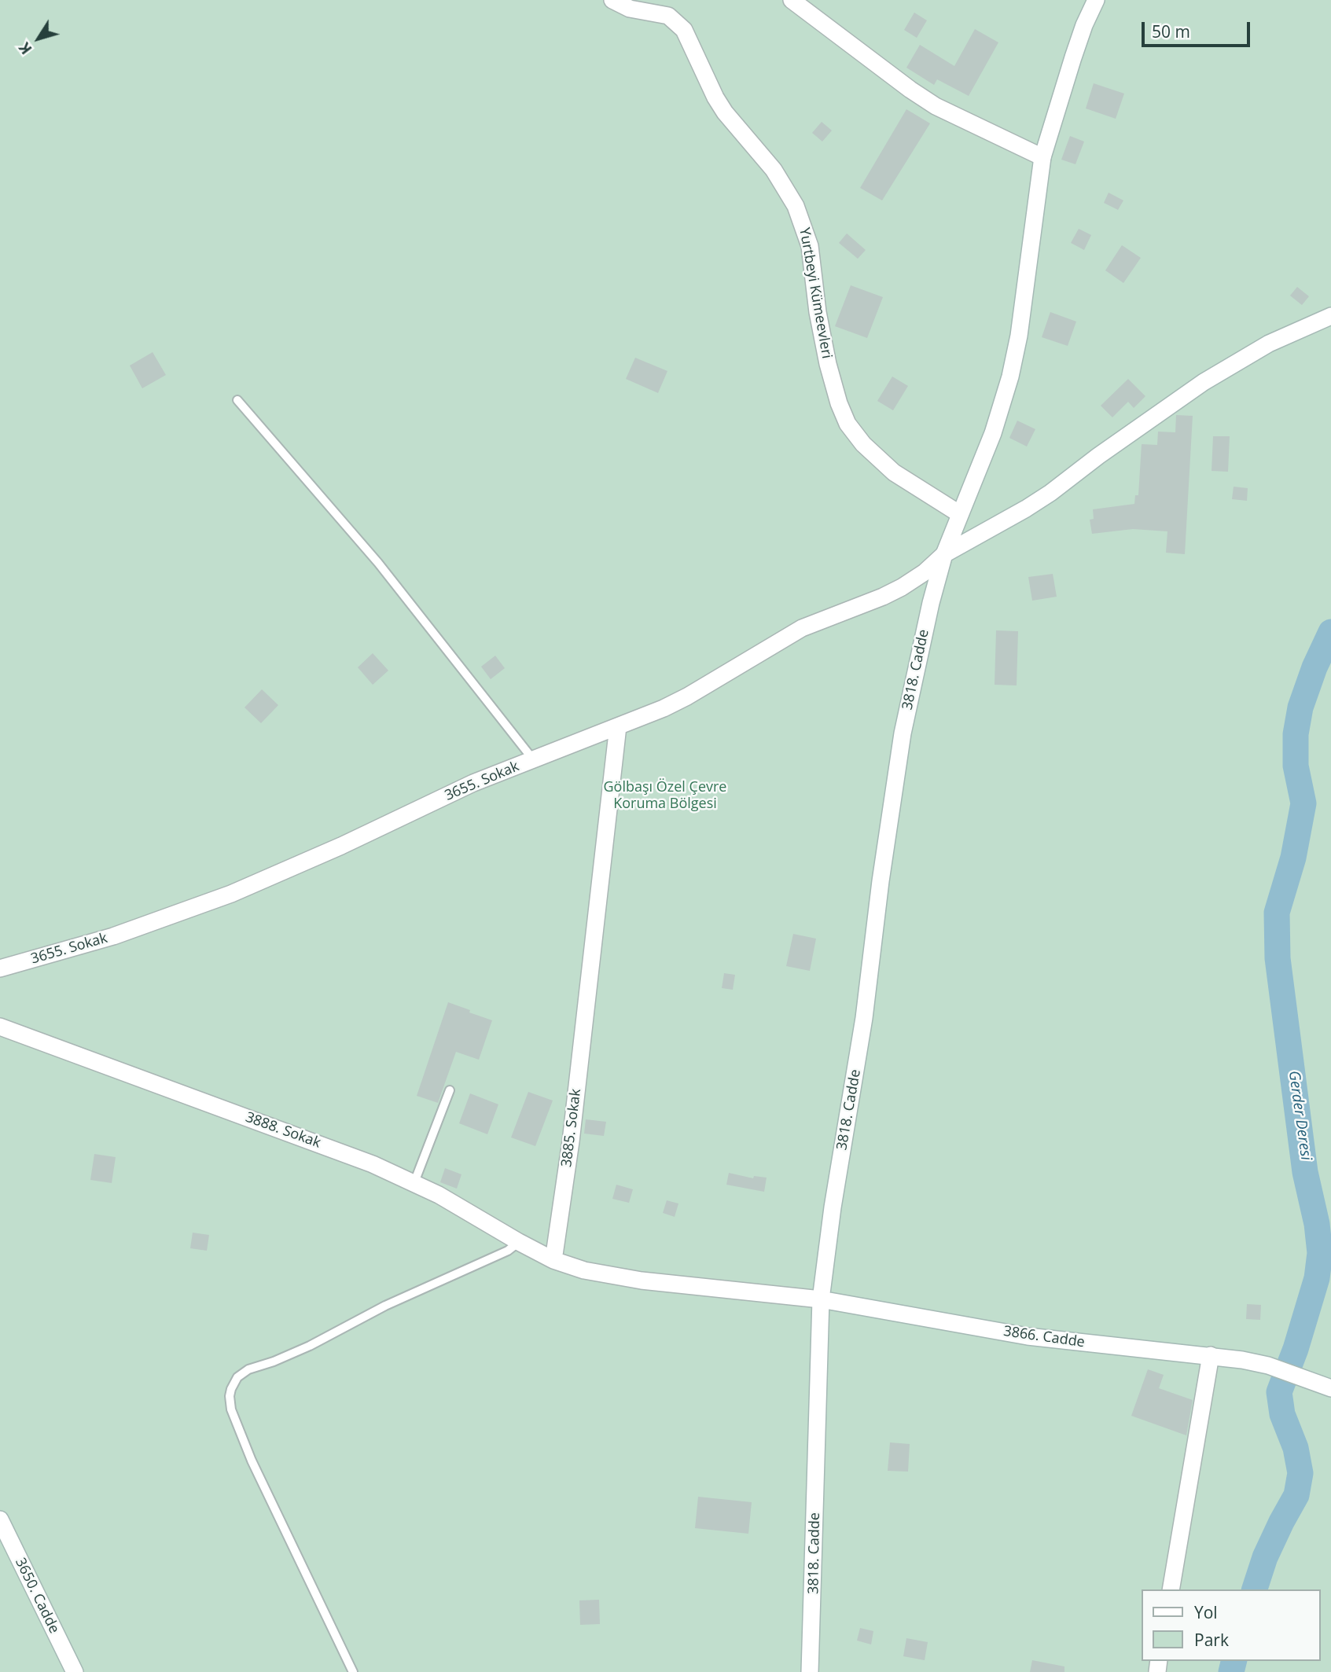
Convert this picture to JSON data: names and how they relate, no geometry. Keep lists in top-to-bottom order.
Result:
{
  "streets": {
    "street": [
      "Yurtbeyi Kümeevleri",
      "3818. Cadde",
      "3655. Sokak",
      "3885. Sokak",
      "3888. Sokak",
      "3866. Cadde",
      "3650. Cadde"
    ]
  },
  "crossings": [
    ["3818. Cadde", "3655. Sokak"],
    ["3818. Cadde", "3866. Cadde"],
    ["3655. Sokak", "3885. Sokak"],
    ["3885. Sokak", "3888. Sokak"]
  ],
  "water": ["Gerder Deresi"],
  "parks": ["Gölbaşı Özel Çevre Koruma Bölgesi"],
  "legend": ["Yol", "Park"],
  "scale_bar": "50 m",
  "north": "bottom left"
}
